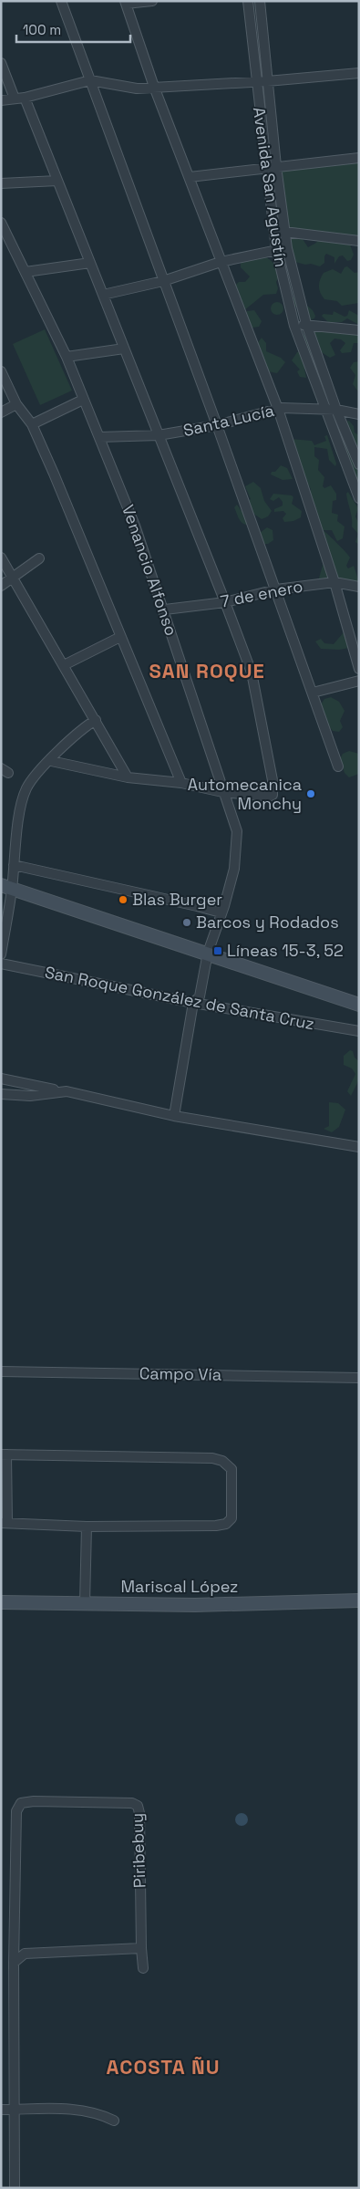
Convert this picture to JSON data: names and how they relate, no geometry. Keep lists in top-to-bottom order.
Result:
{
  "streets": {
    "main road": ["Mariscal López"],
    "street": [
      "Avenida San Agustín",
      "Santa Lucía",
      "Venancio Alfonso",
      "7 de enero",
      "San Roque González de Santa Cruz",
      "Campo Vía",
      "Piribebuy"
    ]
  },
  "crossings": [
    ["Avenida San Agustín", "Santa Lucía"],
    ["Santa Lucía", "Venancio Alfonso"],
    ["Venancio Alfonso", "7 de enero"],
    ["Venancio Alfonso", "San Roque González de Santa Cruz"]
  ],
  "districts": ["SAN ROQUE", "ACOSTA ÑU"],
  "places": {
    "other": ["Automecanica Monchy", "Blas Burger", "Barcos y Rodados"],
    "transit": ["Líneas 15-3, 52"]
  },
  "scale_bar": "100 m"
}
